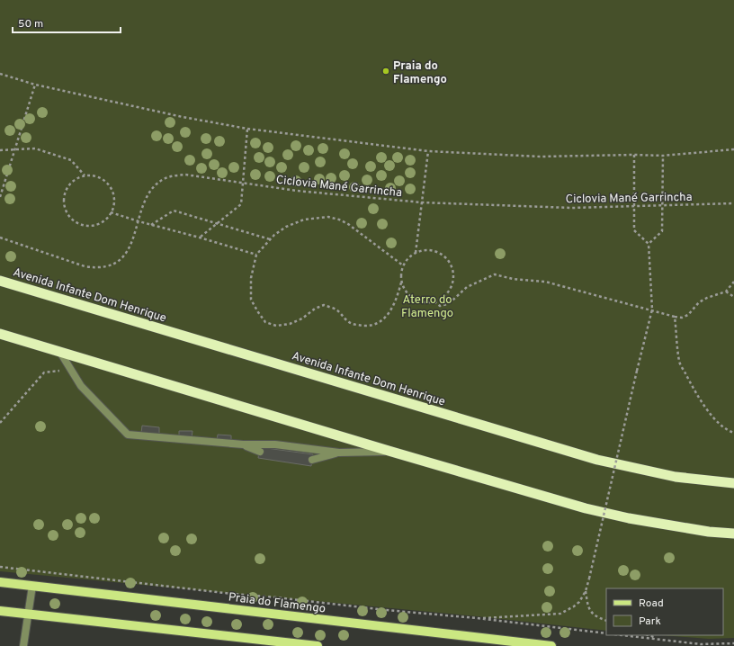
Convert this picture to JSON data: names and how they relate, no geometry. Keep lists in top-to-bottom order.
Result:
{
  "streets": {
    "highway": ["Avenida Infante Dom Henrique"],
    "main road": ["Praia do Flamengo"],
    "path": ["Ciclovia Mané Garrincha"]
  },
  "parks": ["Aterro do Flamengo"],
  "places": ["Praia do Flamengo"],
  "legend": ["Road", "Park"],
  "scale_bar": "50 m"
}
